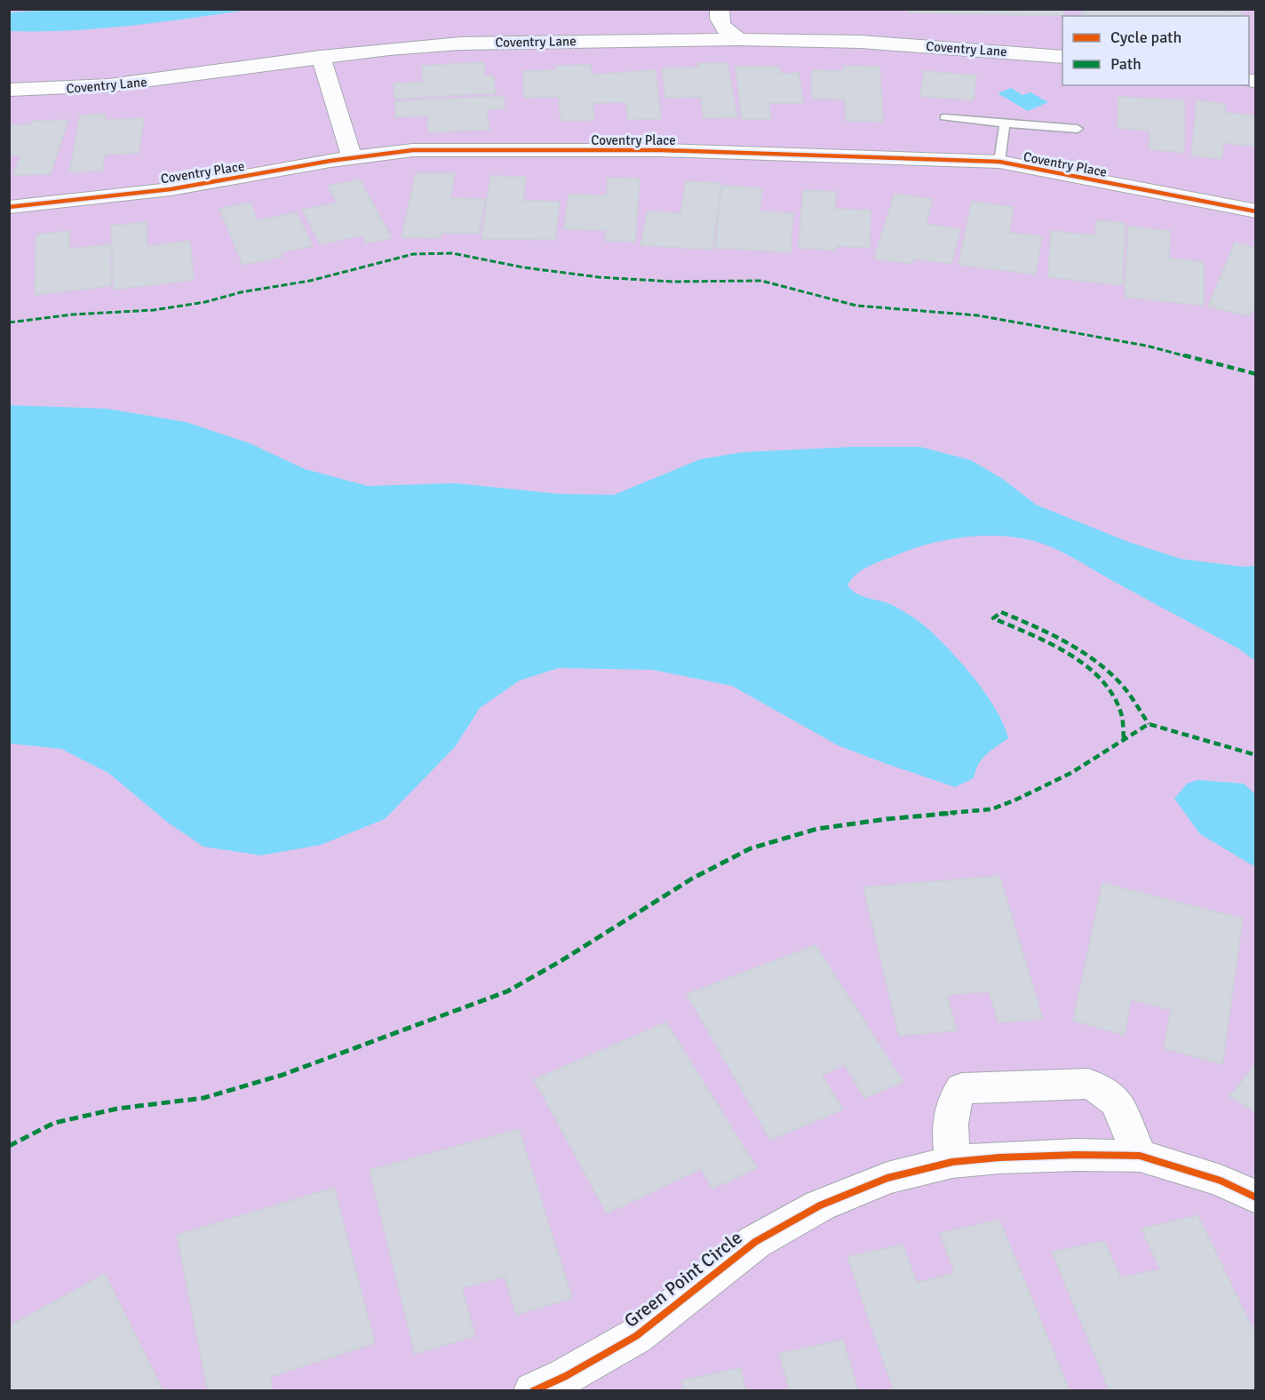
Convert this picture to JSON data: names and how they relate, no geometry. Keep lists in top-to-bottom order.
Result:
{
  "streets": {
    "street": ["Coventry Lane", "Coventry Place", "Green Point Circle"]
  },
  "legend": ["Cycle path", "Path"]
}
